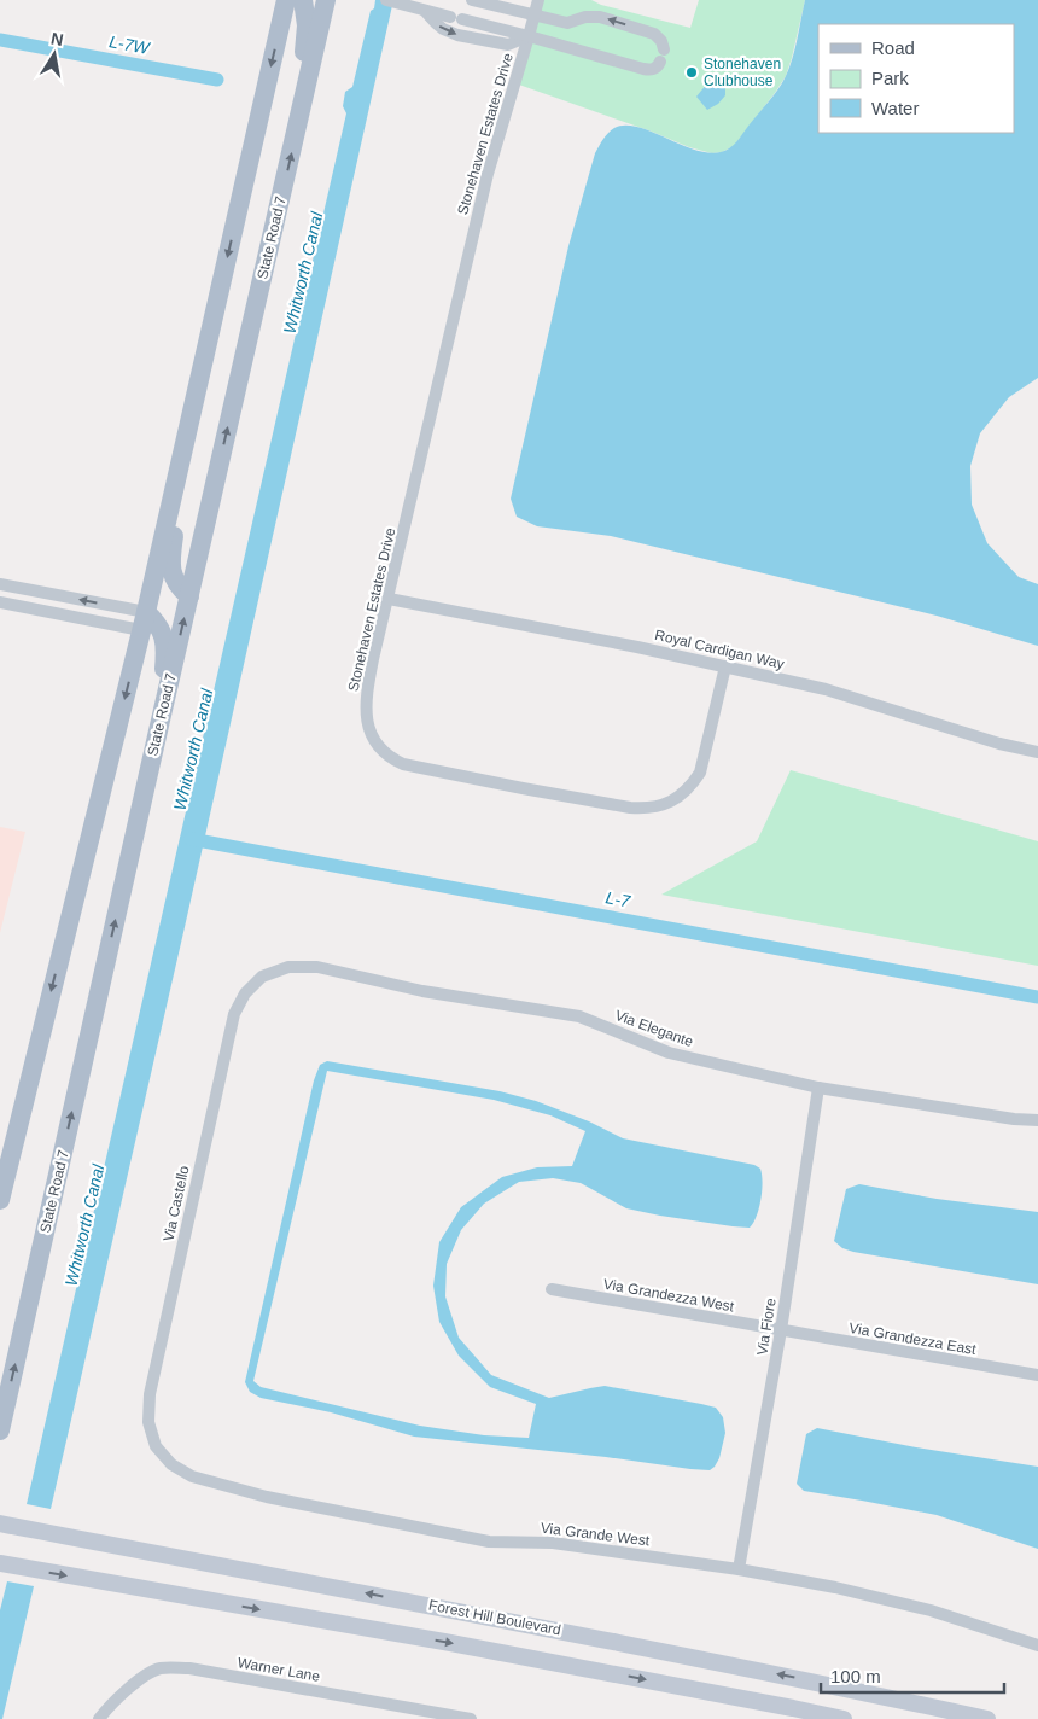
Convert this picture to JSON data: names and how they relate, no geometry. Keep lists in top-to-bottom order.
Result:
{
  "streets": {
    "main road": ["State Road 7", "Forest Hill Boulevard"],
    "street": [
      "Stonehaven Estates Drive",
      "Royal Cardigan Way",
      "Via Elegante",
      "Via Castello",
      "Via Grandezza West",
      "Via Fiore",
      "Via Grandezza East",
      "Via Grande West",
      "Warner Lane"
    ]
  },
  "crossings": [
    ["Stonehaven Estates Drive", "Royal Cardigan Way"],
    ["Via Elegante", "Via Castello"],
    ["Via Elegante", "Via Fiore"],
    ["Via Castello", "Via Grande West"],
    ["Via Grandezza West", "Via Fiore"],
    ["Via Grandezza West", "Via Grandezza East"],
    ["Via Fiore", "Via Grandezza East"],
    ["Via Fiore", "Via Grande West"]
  ],
  "water": ["L-7W", "Whitworth Canal", "L-7"],
  "places": ["Stonehaven Clubhouse"],
  "legend": ["Road", "Park", "Water"],
  "scale_bar": "100 m",
  "north": "top"
}
